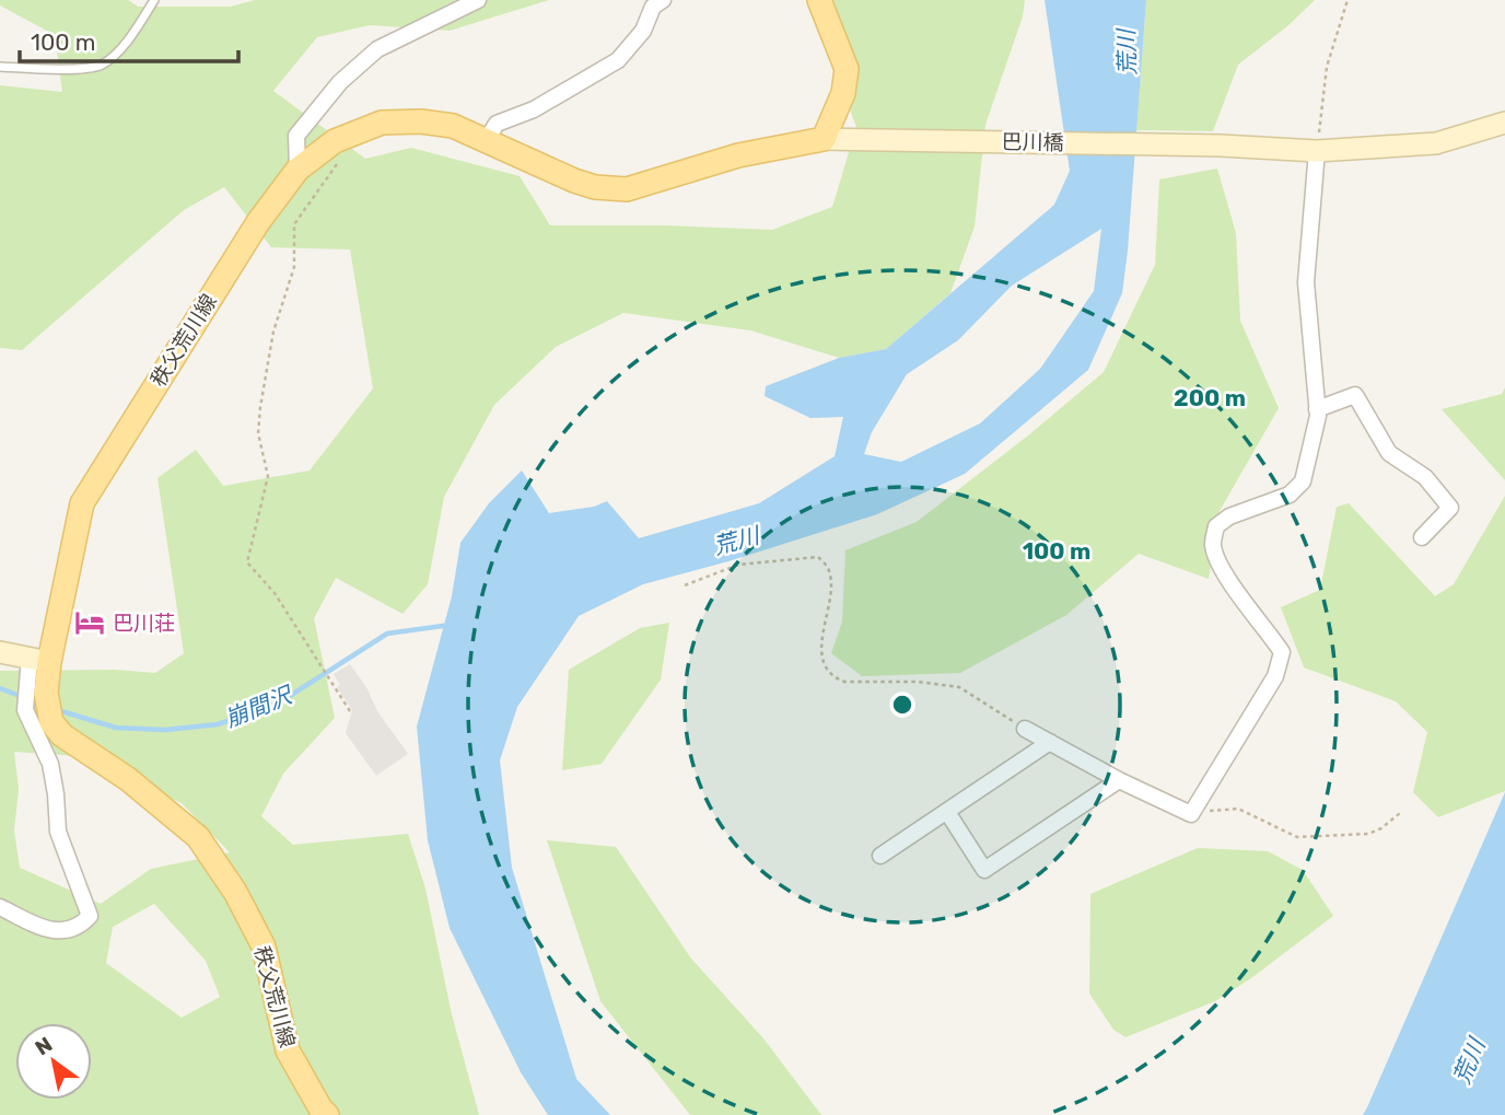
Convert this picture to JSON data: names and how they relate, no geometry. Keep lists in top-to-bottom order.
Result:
{
  "streets": {
    "main road": ["巴川橋", "秩父荒川線"]
  },
  "crossings": [
    ["巴川橋", "秩父荒川線"]
  ],
  "water": ["荒川", "崩間沢"],
  "places": {
    "hotel": ["巴川荘"]
  },
  "scale_bar": "100 m",
  "north": "top left",
  "rings": ["200 m", "100 m"]
}
